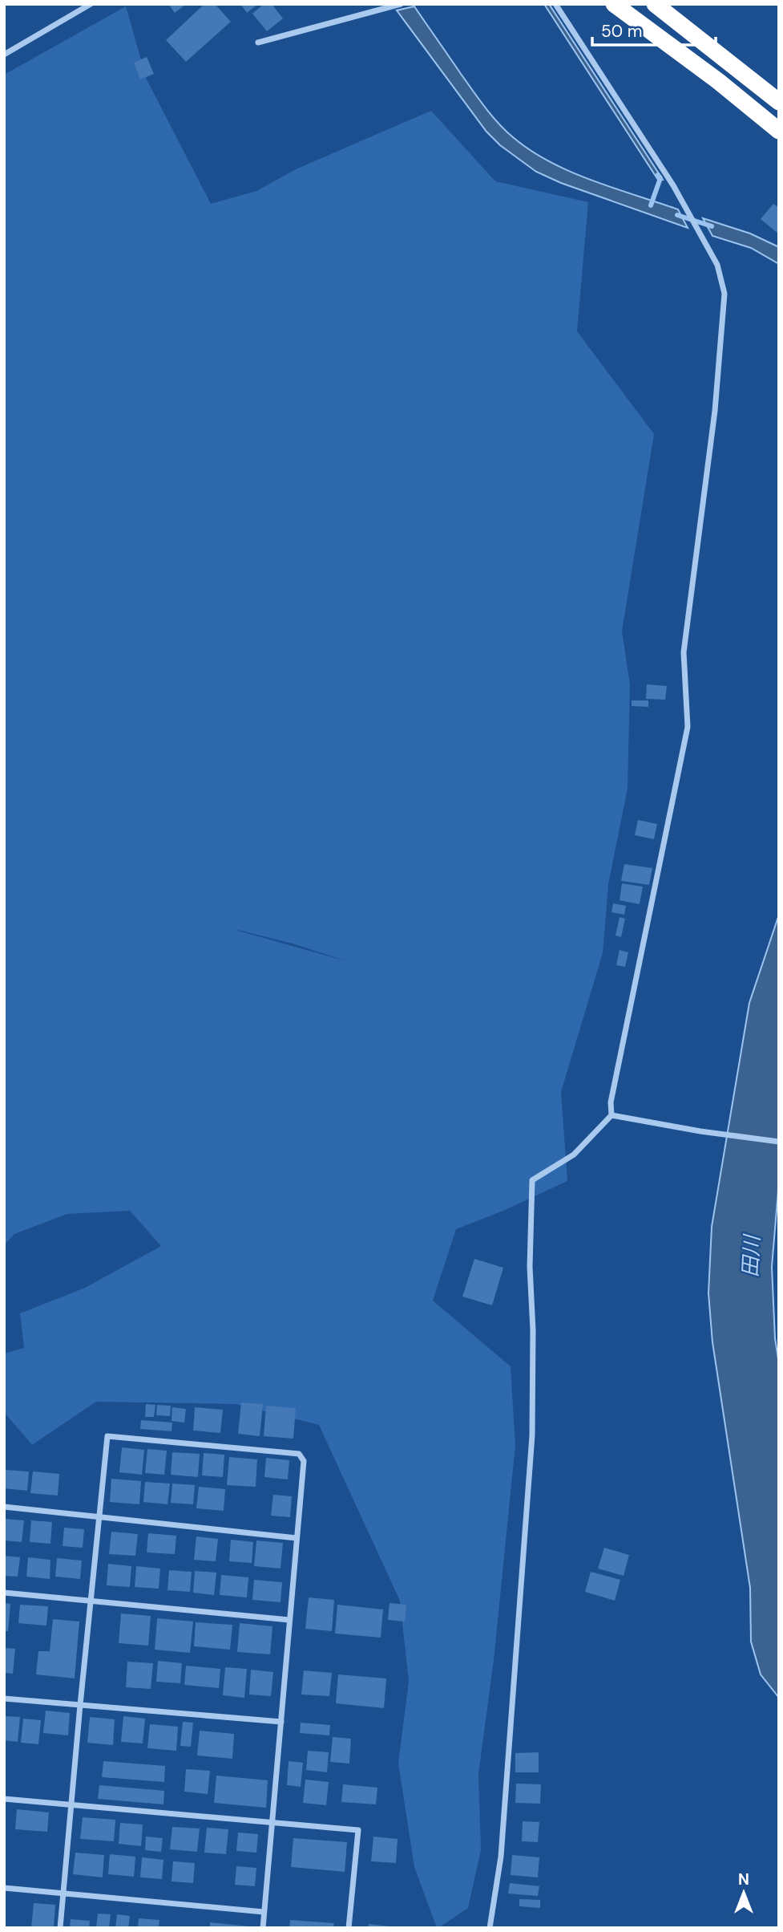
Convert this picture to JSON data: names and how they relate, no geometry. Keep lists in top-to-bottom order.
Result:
{
  "water": ["田川"],
  "scale_bar": "50 m",
  "north": "top"
}
